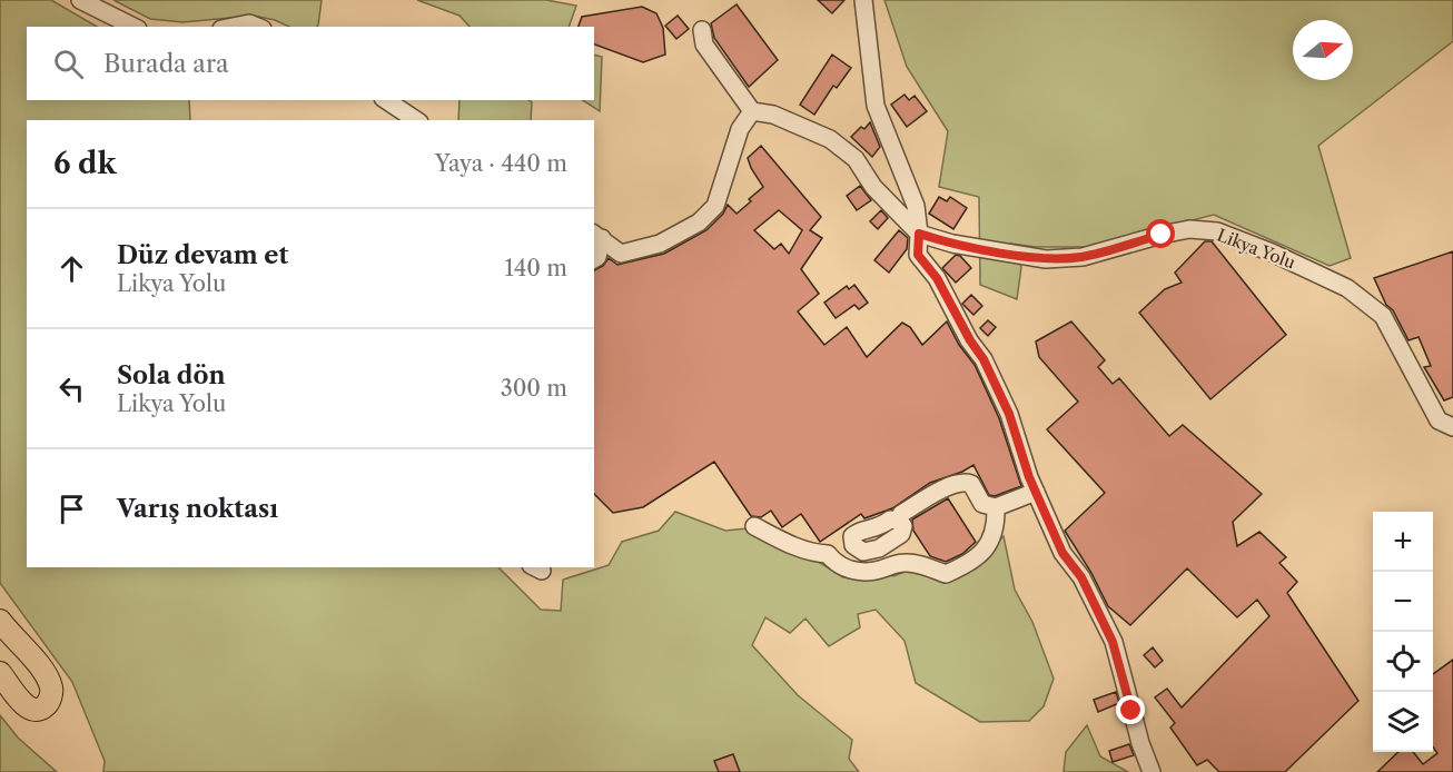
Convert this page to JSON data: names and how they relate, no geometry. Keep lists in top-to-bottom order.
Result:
{
  "streets": {
    "street": ["Likya Yolu"]
  },
  "north": "right",
  "page": {
    "search": "Burada ara",
    "heading": ["6 dk", "Yaya · 440 m"],
    "list": [
      ["Düz devam et", "Likya Yolu", "140 m"],
      ["Sola dön", "Likya Yolu", "300 m"],
      "Varış noktası"
    ],
    "map_buttons": ["+", "−"]
  }
}
